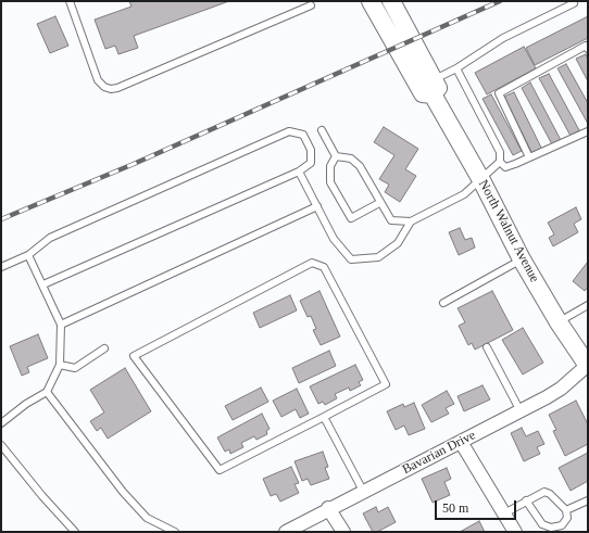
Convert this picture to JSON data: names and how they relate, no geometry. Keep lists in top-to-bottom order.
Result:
{
  "streets": {
    "main road": ["North Walnut Avenue"],
    "street": ["Bavarian Drive"]
  },
  "crossings": [
    ["North Walnut Avenue", "Bavarian Drive"]
  ],
  "scale_bar": "50 m"
}
